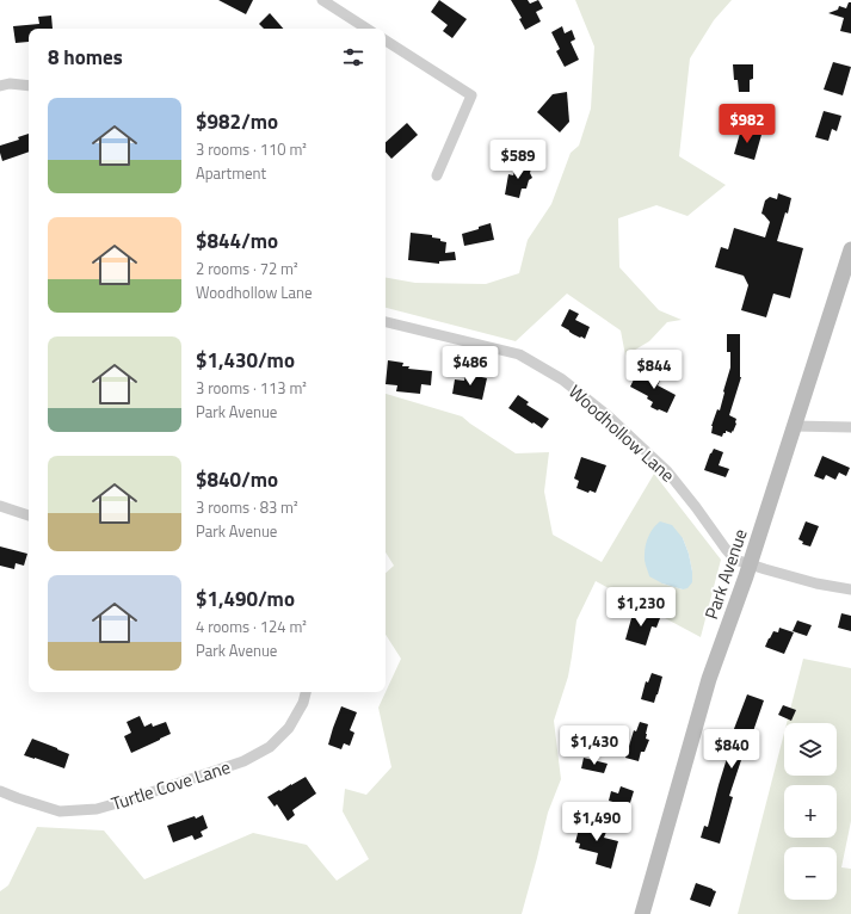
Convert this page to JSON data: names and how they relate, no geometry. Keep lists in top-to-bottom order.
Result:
{
  "streets": {
    "main road": ["Park Avenue"],
    "street": ["Woodhollow Lane", "Turtle Cove Lane"]
  },
  "crossings": [
    ["Woodhollow Lane", "Park Avenue"]
  ],
  "page": {
    "heading": "8 homes",
    "list": [
      {
        "name": "$982/mo",
        "note": "3 rooms · 110 m² · Apartment"
      },
      {
        "name": "$844/mo",
        "note": "2 rooms · 72 m² · Woodhollow Lane"
      },
      {
        "name": "$1,430/mo",
        "note": "3 rooms · 113 m² · Park Avenue"
      },
      {
        "name": "$840/mo",
        "note": "3 rooms · 83 m² · Park Avenue"
      },
      {
        "name": "$1,490/mo",
        "note": "4 rooms · 124 m² · Park Avenue"
      }
    ],
    "price": [
      "$982",
      "$589",
      "$486",
      "$844",
      "$1,230",
      "$1,430",
      "$840",
      "$1,490"
    ],
    "map_buttons": ["+", "−"]
  }
}
